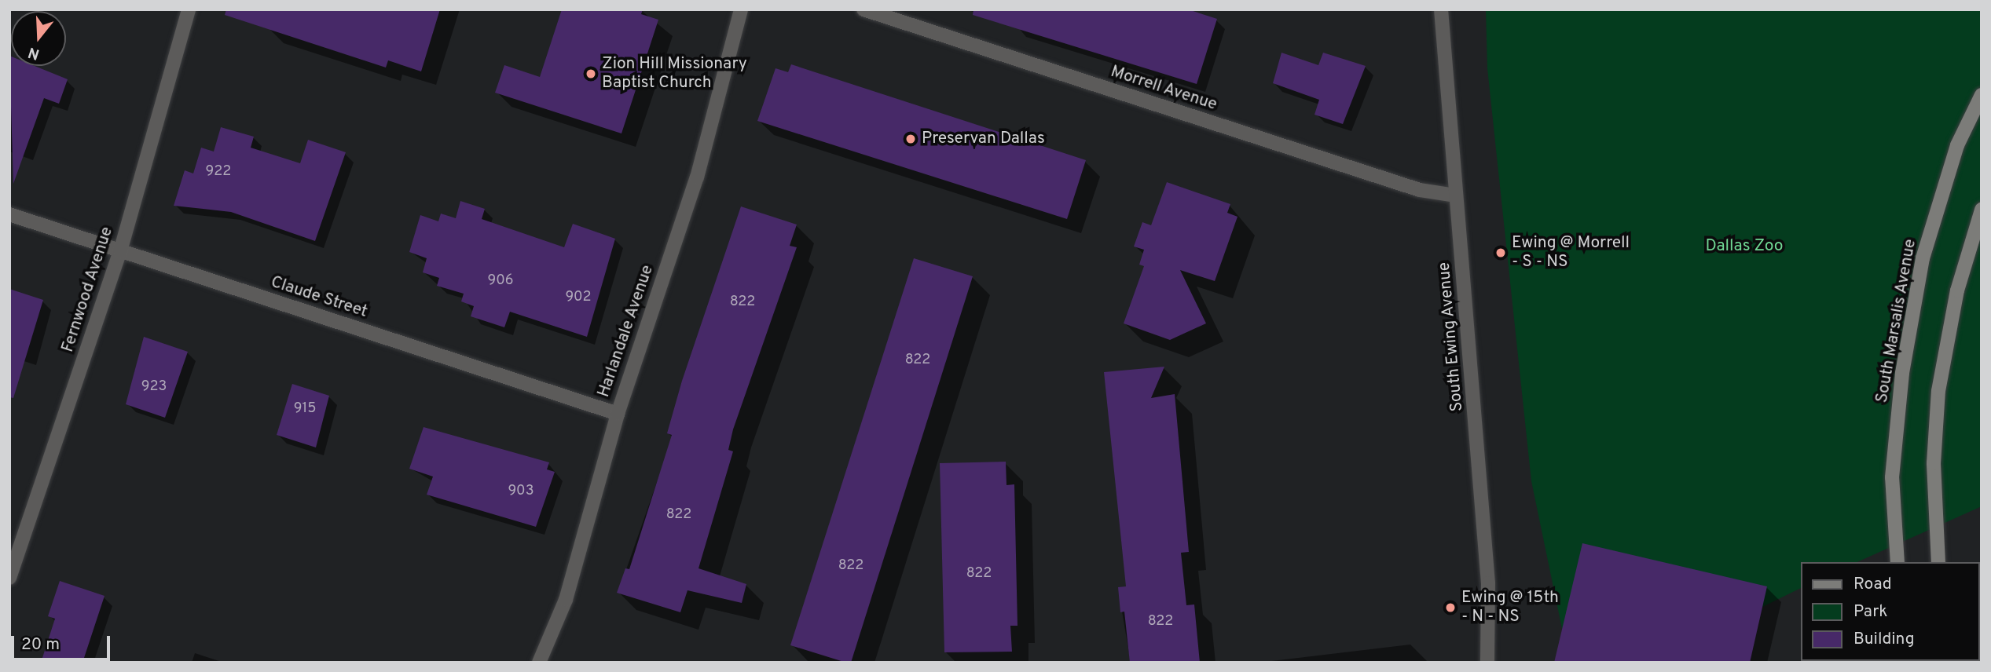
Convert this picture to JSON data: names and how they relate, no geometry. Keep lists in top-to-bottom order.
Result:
{
  "streets": {
    "main road": ["South Marsalis Avenue"],
    "street": [
      "Morrell Avenue",
      "Fernwood Avenue",
      "Claude Street",
      "Harlandale Avenue",
      "South Ewing Avenue"
    ]
  },
  "crossings": [
    ["Morrell Avenue", "South Ewing Avenue"],
    ["Fernwood Avenue", "Claude Street"],
    ["Claude Street", "Harlandale Avenue"]
  ],
  "parks": ["Dallas Zoo"],
  "places": [
    "Zion Hill Missionary Baptist Church",
    "Preservan Dallas",
    "Ewing @ Morrell - S - NS",
    "Ewing @ 15th - N - NS"
  ],
  "house_numbers": [
    "922",
    "906",
    "902",
    "822",
    "822",
    "923",
    "915",
    "903",
    "822",
    "822",
    "822",
    "822"
  ],
  "legend": ["Road", "Park", "Building"],
  "scale_bar": "20 m",
  "north": "bottom"
}
